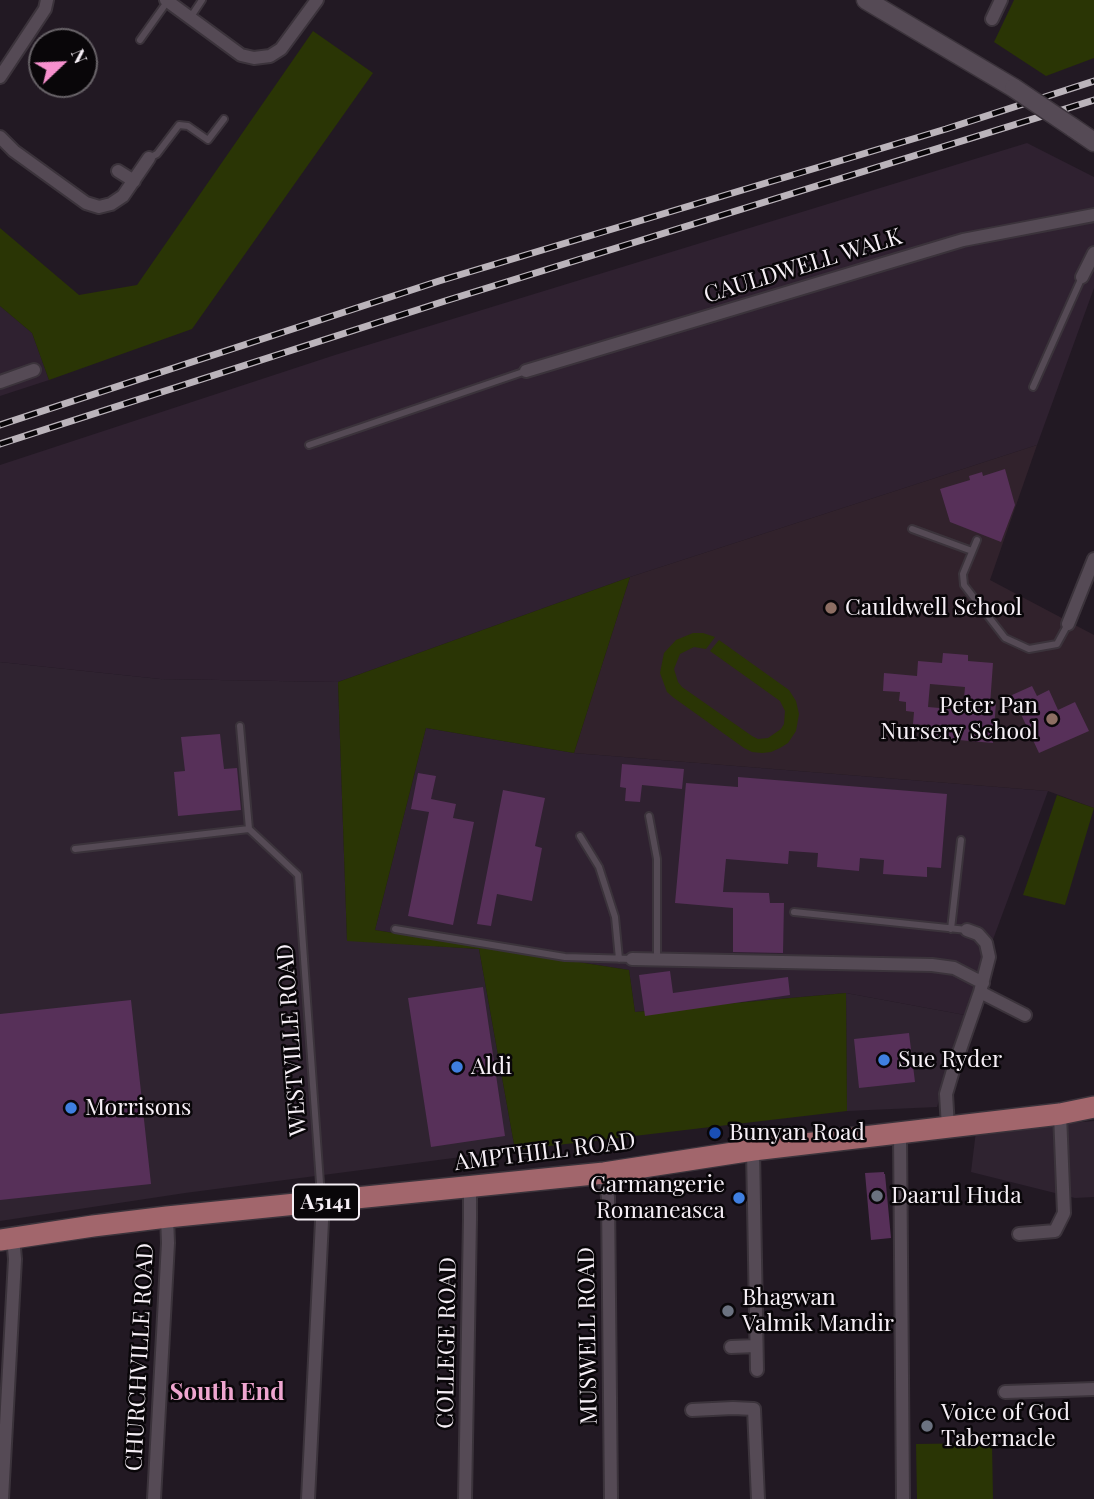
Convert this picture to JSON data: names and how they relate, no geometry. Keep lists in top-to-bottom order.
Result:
{
  "streets": {
    "main road": ["AMPTHILL ROAD", "A5141"],
    "street": [
      "CAULDWELL WALK",
      "MUSWELL ROAD",
      "COLLEGE ROAD",
      "CHURCHVILLE ROAD"
    ],
    "lane": ["WESTVILLE ROAD"]
  },
  "crossings": [
    ["WESTVILLE ROAD", "AMPTHILL ROAD"],
    ["AMPTHILL ROAD", "MUSWELL ROAD"],
    ["AMPTHILL ROAD", "COLLEGE ROAD"],
    ["AMPTHILL ROAD", "CHURCHVILLE ROAD"]
  ],
  "districts": ["South End"],
  "places": [
    "Cauldwell School",
    "Peter Pan Nursery School",
    "Sue Ryder",
    "Aldi",
    "Morrisons",
    "Bunyan Road",
    "Daarul Huda",
    "Carmangerie Romaneasca",
    "Bhagwan Valmik Mandir",
    "Voice of God Tabernacle"
  ],
  "north": "top right"
}
